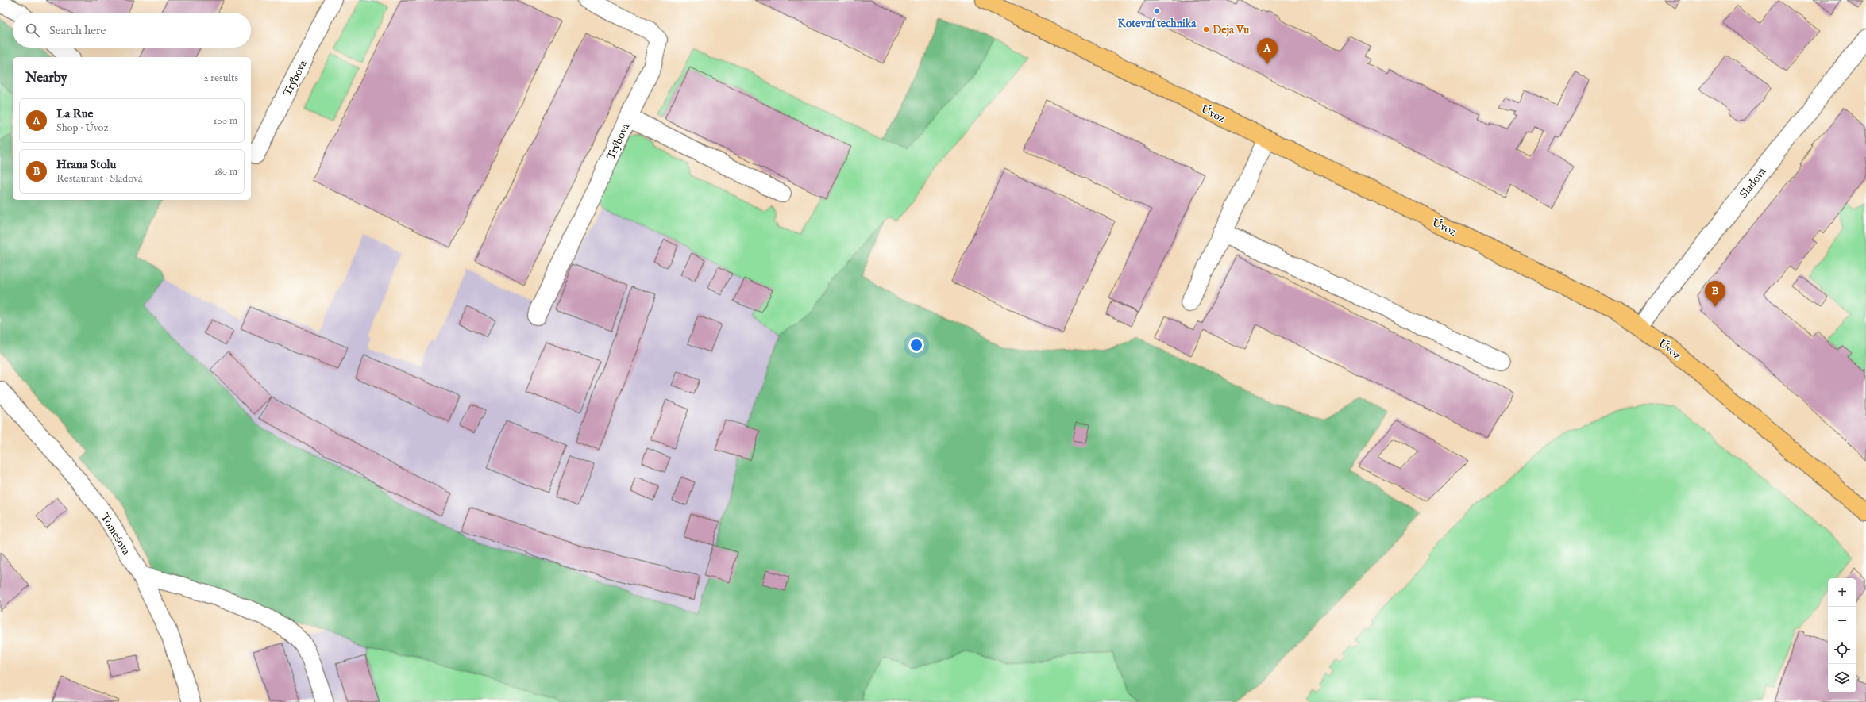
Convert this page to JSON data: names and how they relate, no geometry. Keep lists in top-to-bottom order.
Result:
{
  "streets": {
    "main road": ["Úvoz"],
    "street": ["Trýbova", "Sladová", "Tomešova"]
  },
  "crossings": [
    ["Úvoz", "Sladová"]
  ],
  "places": ["Kotevní technika", "Deja Vu"],
  "page": {
    "search": "Search here",
    "pins": ["A", "B"],
    "heading": ["Nearby", "2 results"],
    "list": [
      {
        "mark": "A",
        "name": "La Rue",
        "note": "Shop · Úvoz",
        "value": "100 m"
      },
      {
        "mark": "B",
        "name": "Hrana Stolu",
        "note": "Restaurant · Sladová",
        "value": "180 m"
      }
    ],
    "map_buttons": ["+", "−"]
  }
}
